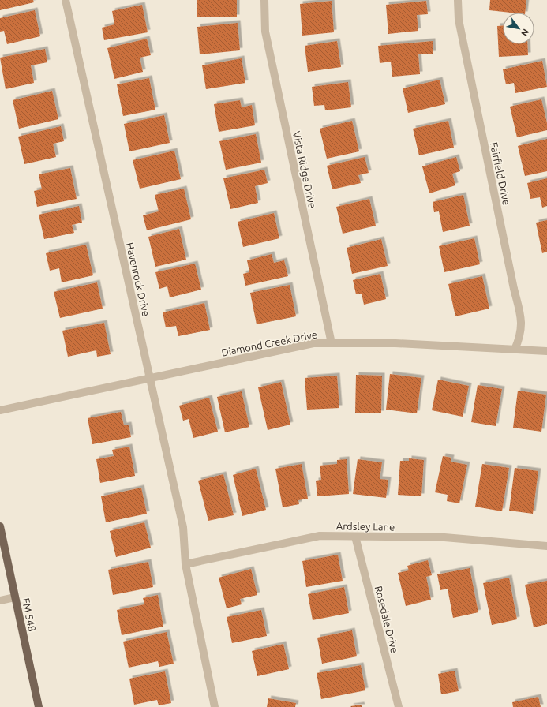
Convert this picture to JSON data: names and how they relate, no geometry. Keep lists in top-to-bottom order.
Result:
{
  "streets": {
    "main road": ["FM 548"],
    "street": [
      "Vista Ridge Drive",
      "Fairfield Drive",
      "Havenrock Drive",
      "Diamond Creek Drive",
      "Ardsley Lane",
      "Rosedale Drive"
    ]
  },
  "crossings": [
    ["Vista Ridge Drive", "Diamond Creek Drive"],
    ["Fairfield Drive", "Diamond Creek Drive"],
    ["Havenrock Drive", "Diamond Creek Drive"],
    ["Havenrock Drive", "Ardsley Lane"],
    ["Ardsley Lane", "Rosedale Drive"]
  ],
  "north": "bottom right"
}
